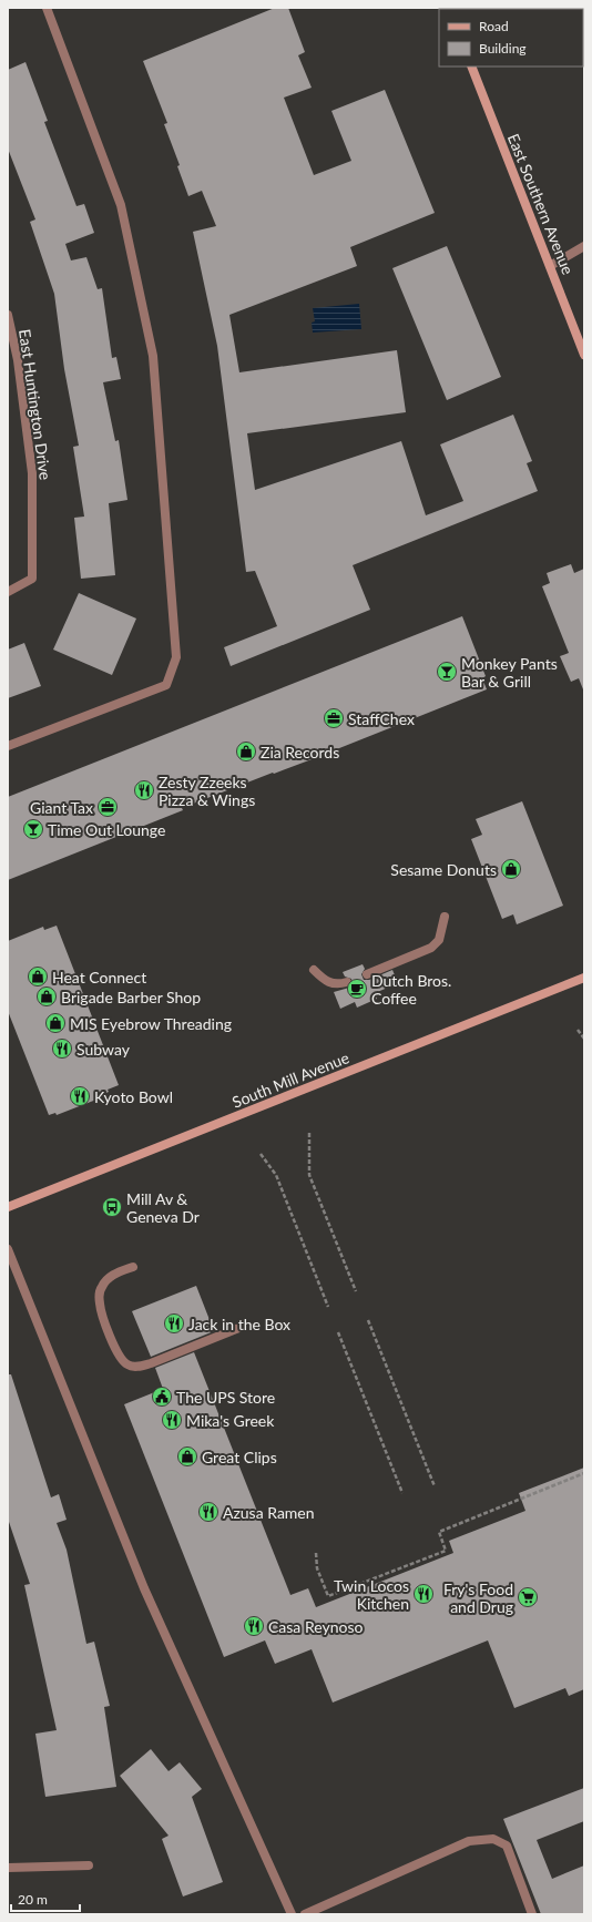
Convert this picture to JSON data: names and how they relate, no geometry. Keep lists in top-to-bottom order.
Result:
{
  "streets": {
    "main road": ["East Southern Avenue", "South Mill Avenue"],
    "street": ["East Huntington Drive"]
  },
  "places": {
    "bar": ["Monkey Pants Bar & Grill", "Time Out Lounge"],
    "office": ["StaffChex", "Giant Tax"],
    "shop": [
      "Zia Records",
      "Sesame Donuts",
      "Heat Connect",
      "Brigade Barber Shop",
      "MIS Eyebrow Threading",
      "Great Clips"
    ],
    "restaurant": [
      "Zesty Zzeeks Pizza & Wings",
      "Subway",
      "Kyoto Bowl",
      "Jack in the Box",
      "Mika's Greek",
      "Azusa Ramen",
      "Twin Locos Kitchen",
      "Casa Reynoso"
    ],
    "cafe": ["Dutch Bros. Coffee"],
    "bus stop": ["Mill Av & Geneva Dr"],
    "public building": ["The UPS Store"],
    "supermarket": ["Fry's Food and Drug"]
  },
  "legend": ["Road", "Building"],
  "scale_bar": "20 m"
}
